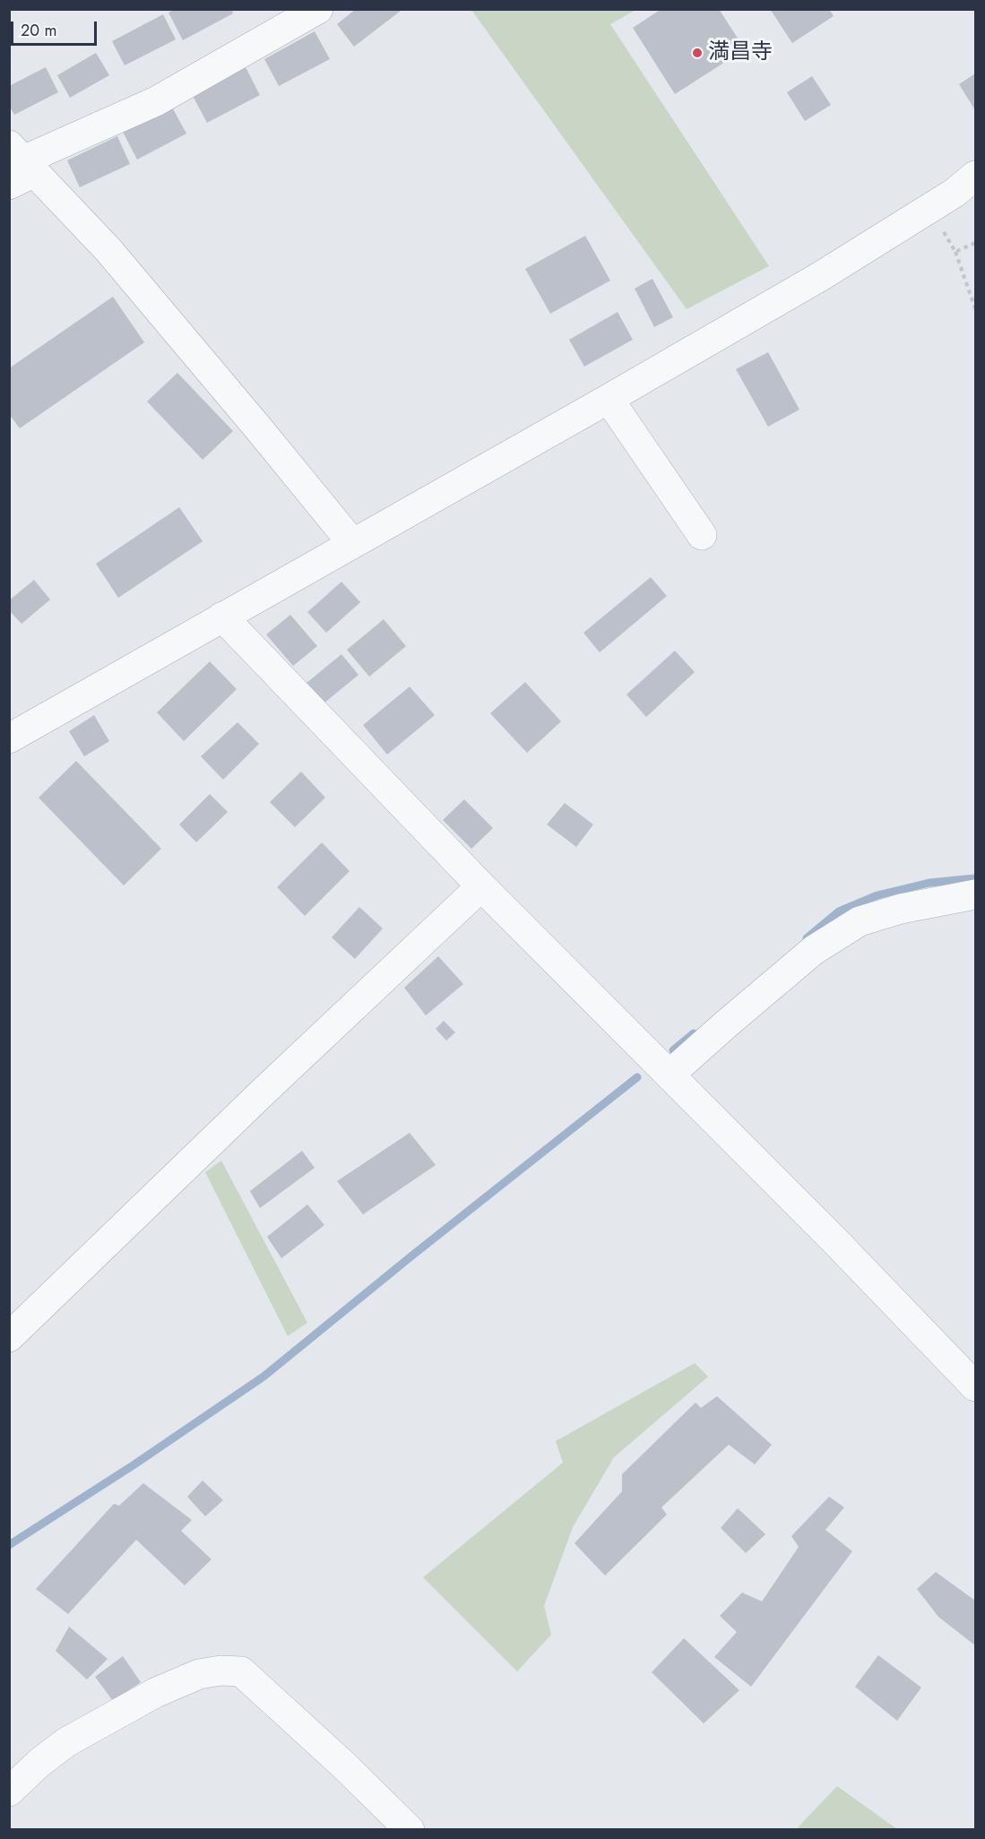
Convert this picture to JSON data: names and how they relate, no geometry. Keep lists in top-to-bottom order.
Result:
{
  "places": ["満昌寺"],
  "scale_bar": "20 m"
}
